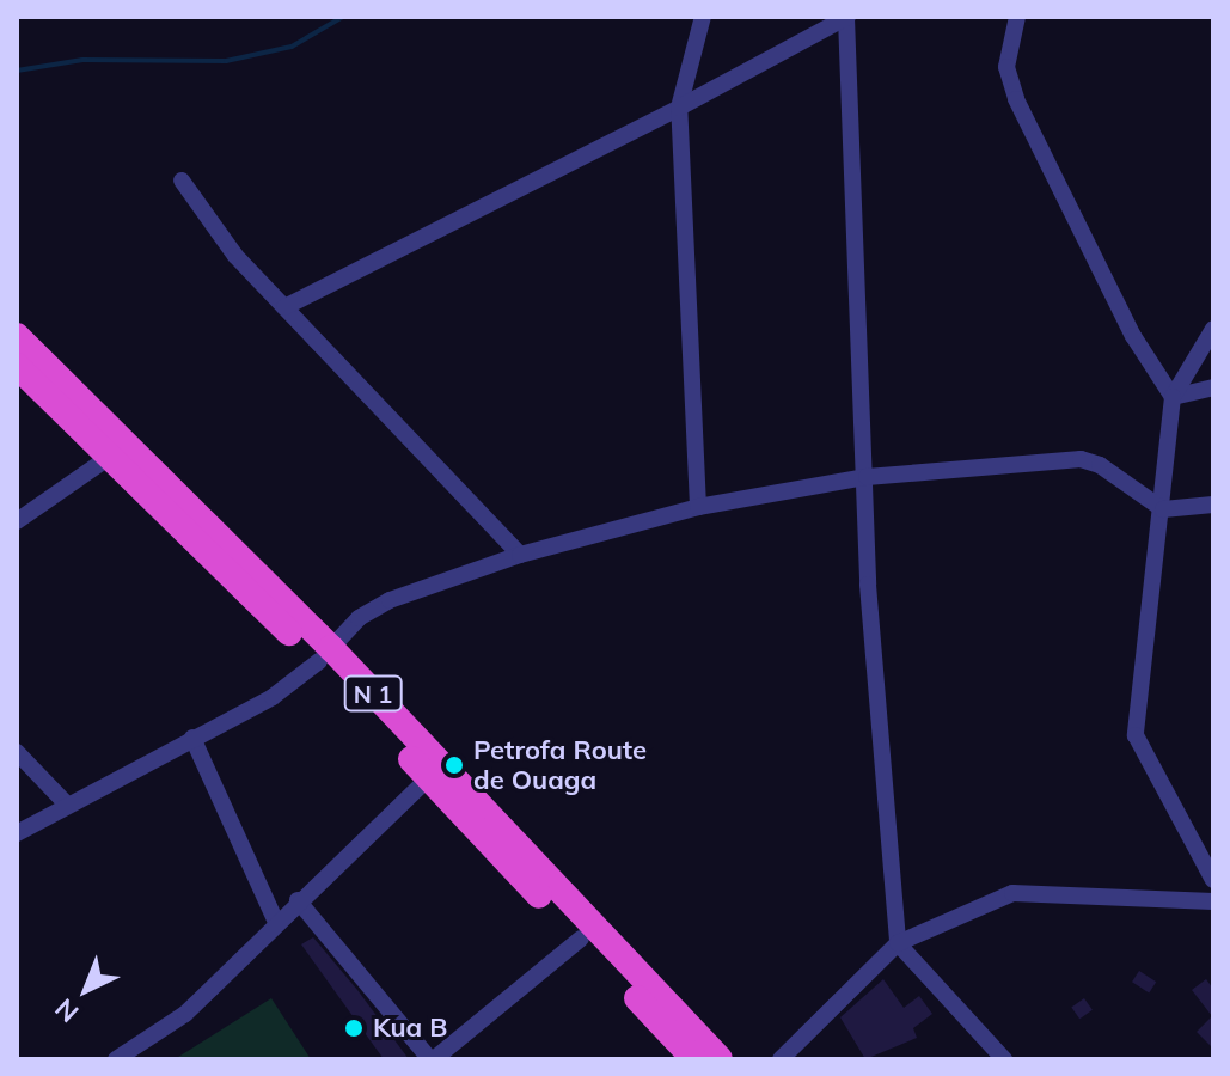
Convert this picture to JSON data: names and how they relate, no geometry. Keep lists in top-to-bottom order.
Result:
{
  "streets": {
    "highway": ["N 1"]
  },
  "places": ["Petrofa Route de Ouaga", "Kua B"],
  "north": "bottom left"
}
